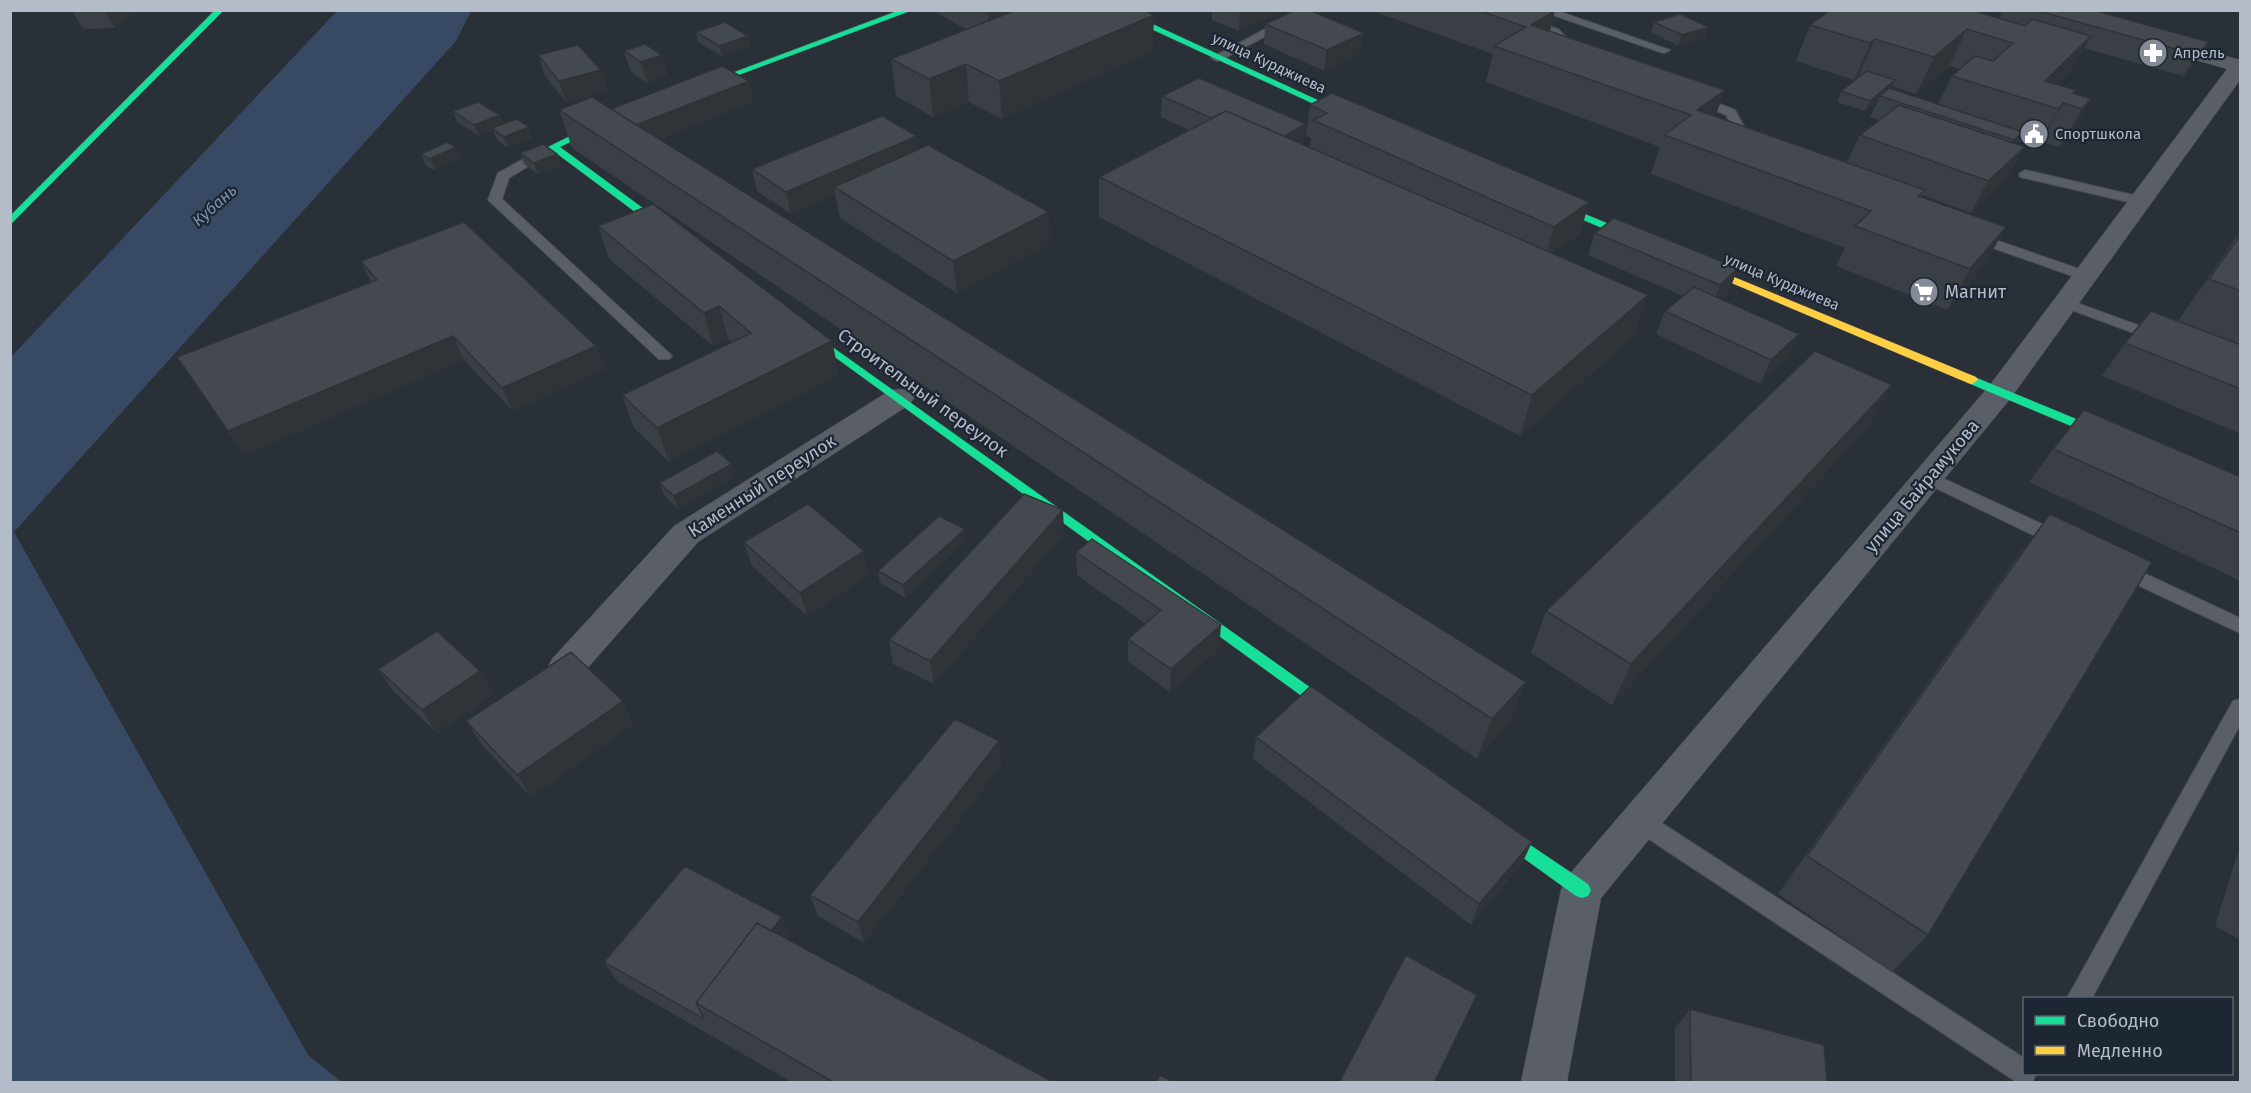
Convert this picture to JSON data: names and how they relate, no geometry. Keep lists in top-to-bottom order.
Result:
{
  "streets": {
    "street": [
      "улица Курджиева",
      "Строительный переулок",
      "Каменный переулок",
      "улица Байрамукова"
    ]
  },
  "crossings": [
    ["улица Курджиева", "улица Байрамукова"],
    ["Строительный переулок", "Каменный переулок"]
  ],
  "water": ["Кубань"],
  "places": {
    "pharmacy": ["Апрель"],
    "public building": ["Спортшкола"],
    "supermarket": ["Магнит"]
  },
  "legend": ["Свободно", "Медленно"]
}
